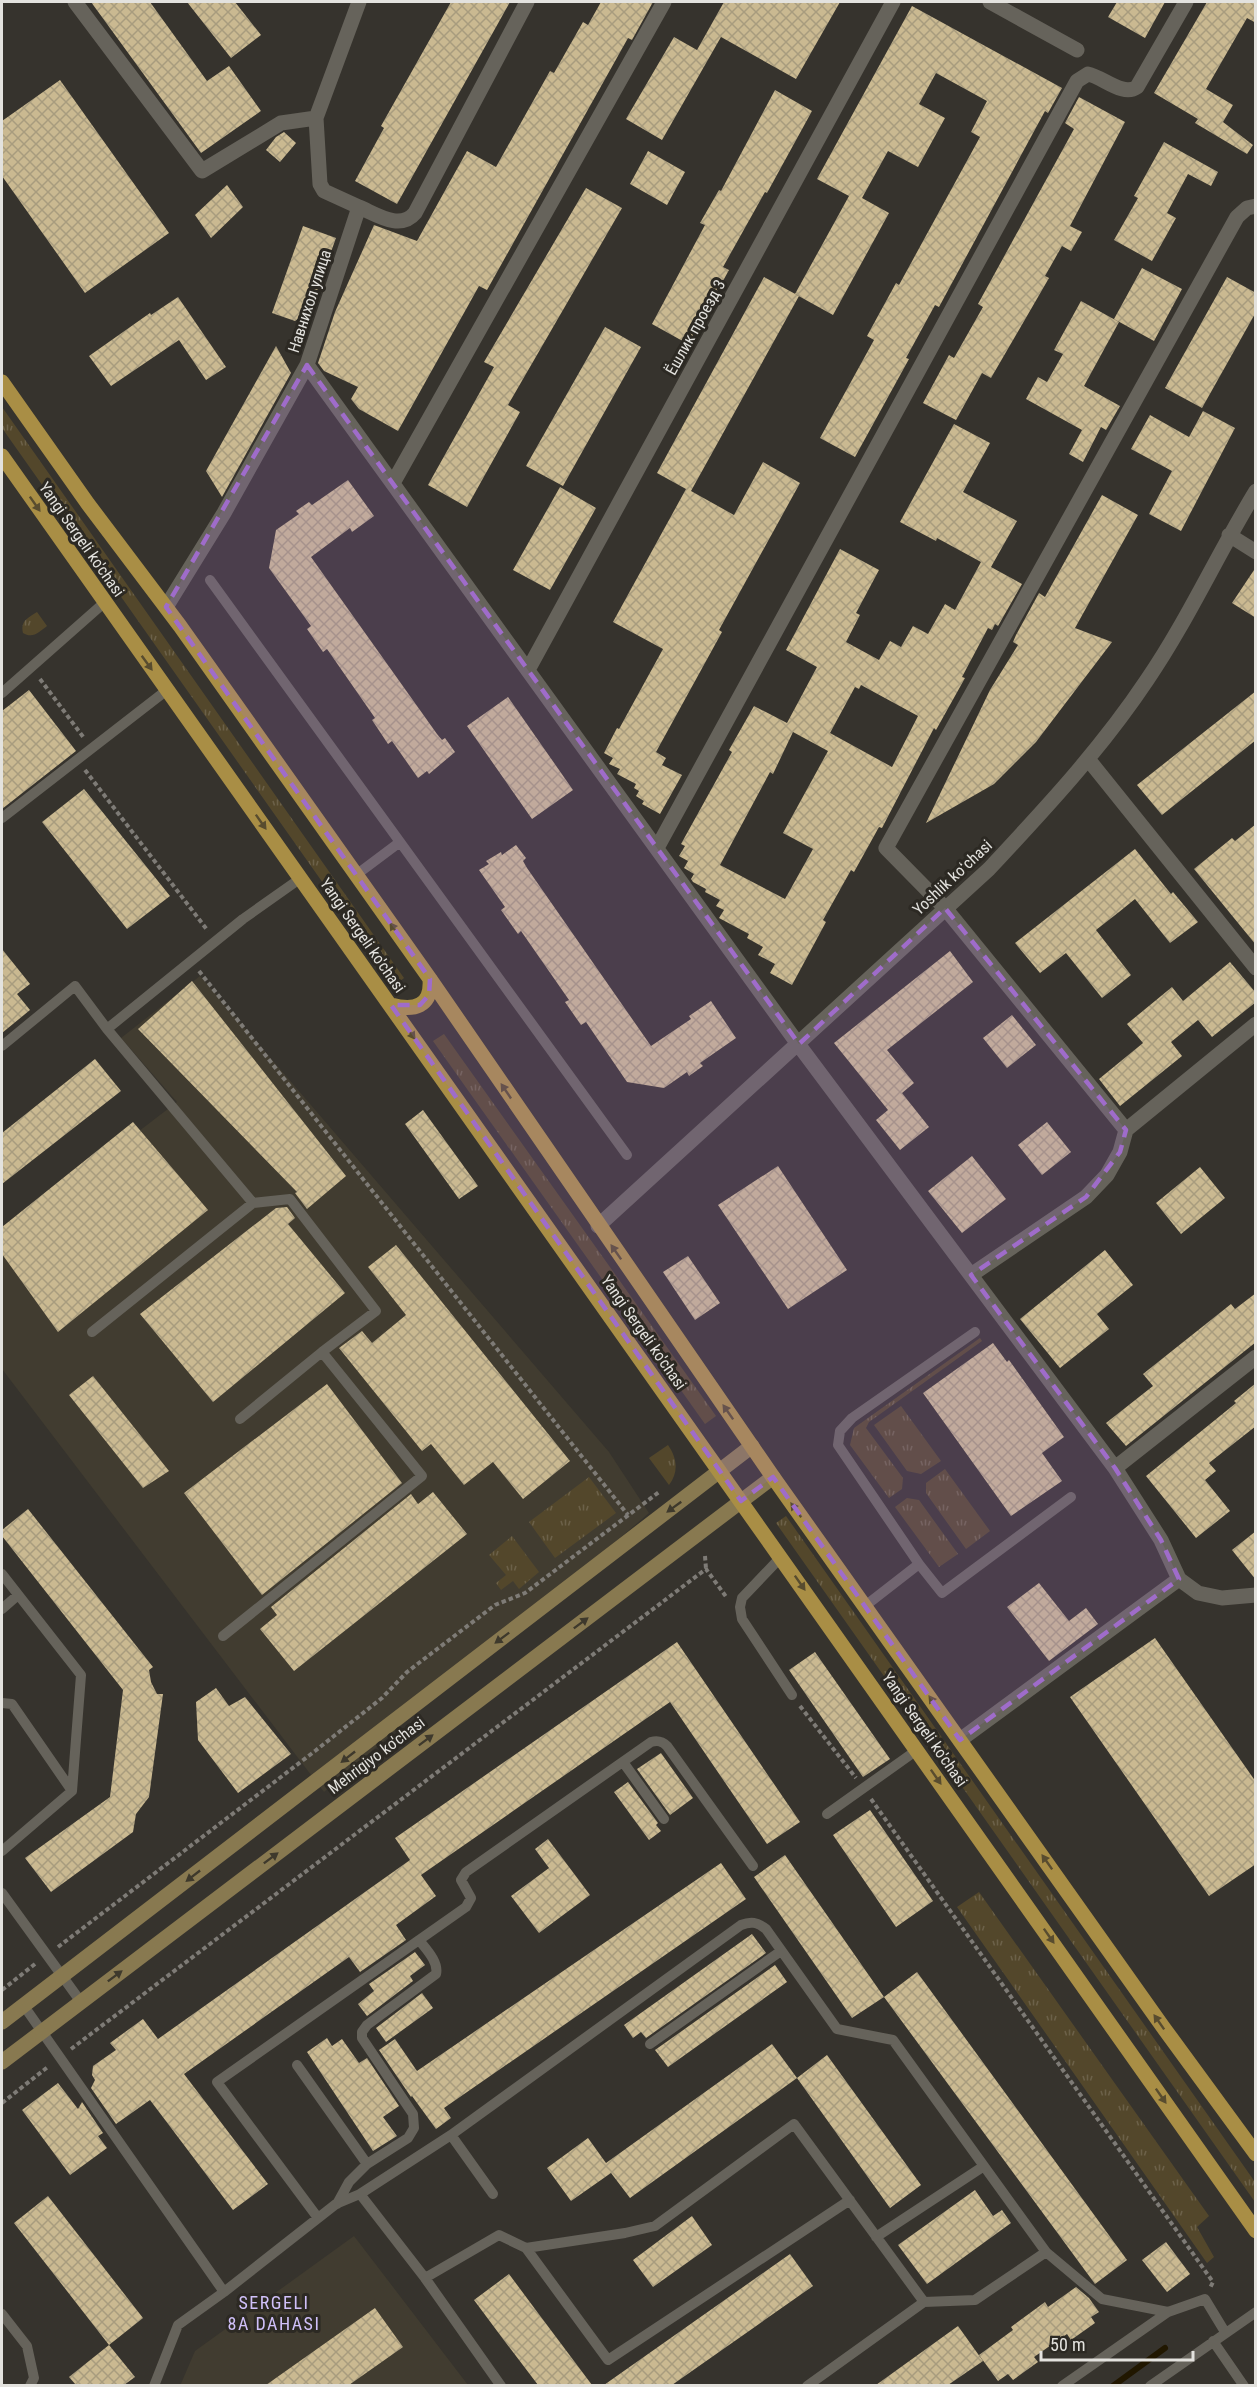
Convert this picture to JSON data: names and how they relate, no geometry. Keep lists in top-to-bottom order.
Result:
{
  "streets": {
    "main road": ["Yangi Sergeli ko'chasi", "Mehrigiyo ko'chasi"],
    "street": ["Навнихол улица", "Ёшлик проезд 3", "Yoshlik koʻchasi"]
  },
  "crossings": [
    ["Навнихол улица", "Yangi Sergeli ko'chasi"],
    ["Yangi Sergeli ko'chasi", "Yoshlik koʻchasi"],
    ["Yangi Sergeli ko'chasi", "Mehrigiyo ko'chasi"]
  ],
  "districts": ["SERGELI 8A DAHASI"],
  "scale_bar": "50 m"
}
